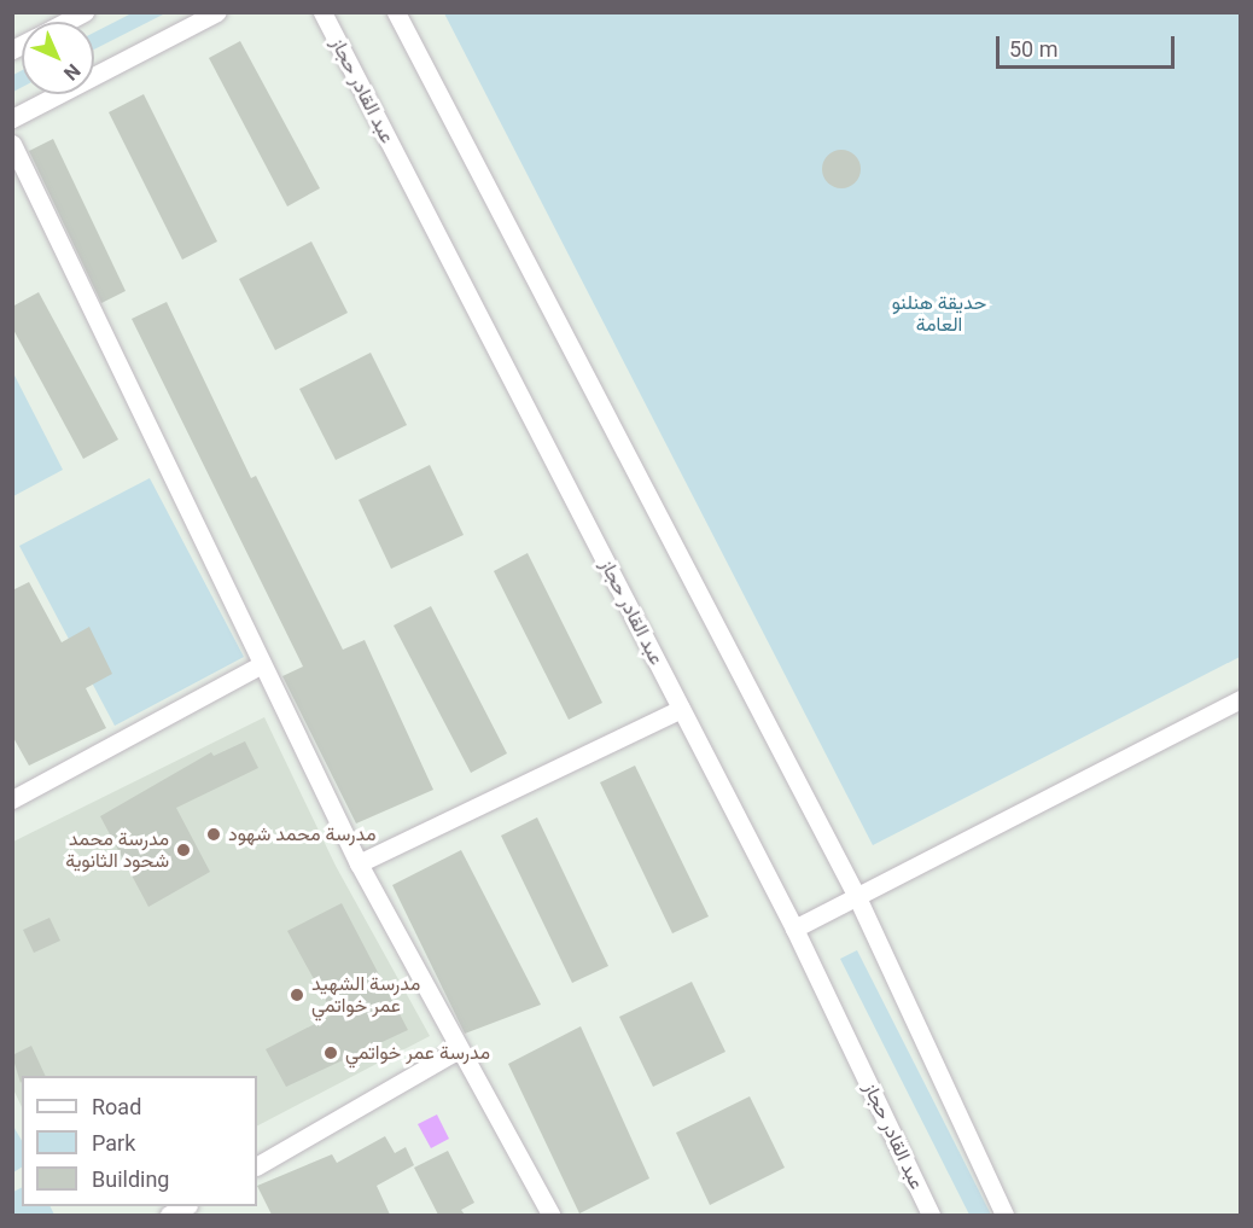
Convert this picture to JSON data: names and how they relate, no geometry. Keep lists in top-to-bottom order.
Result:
{
  "streets": {
    "street": ["عبد القادر حجاز"]
  },
  "parks": ["حديقة هنلنو العامة"],
  "places": [
    "مدرسة محمد شهود",
    "مدرسة محمد شحود الثانوية",
    "مدرسة الشهيد عمر خواتمي",
    "مدرسة عمر خواتمي"
  ],
  "legend": ["Road", "Park", "Building"],
  "scale_bar": "50 m",
  "north": "bottom right"
}
